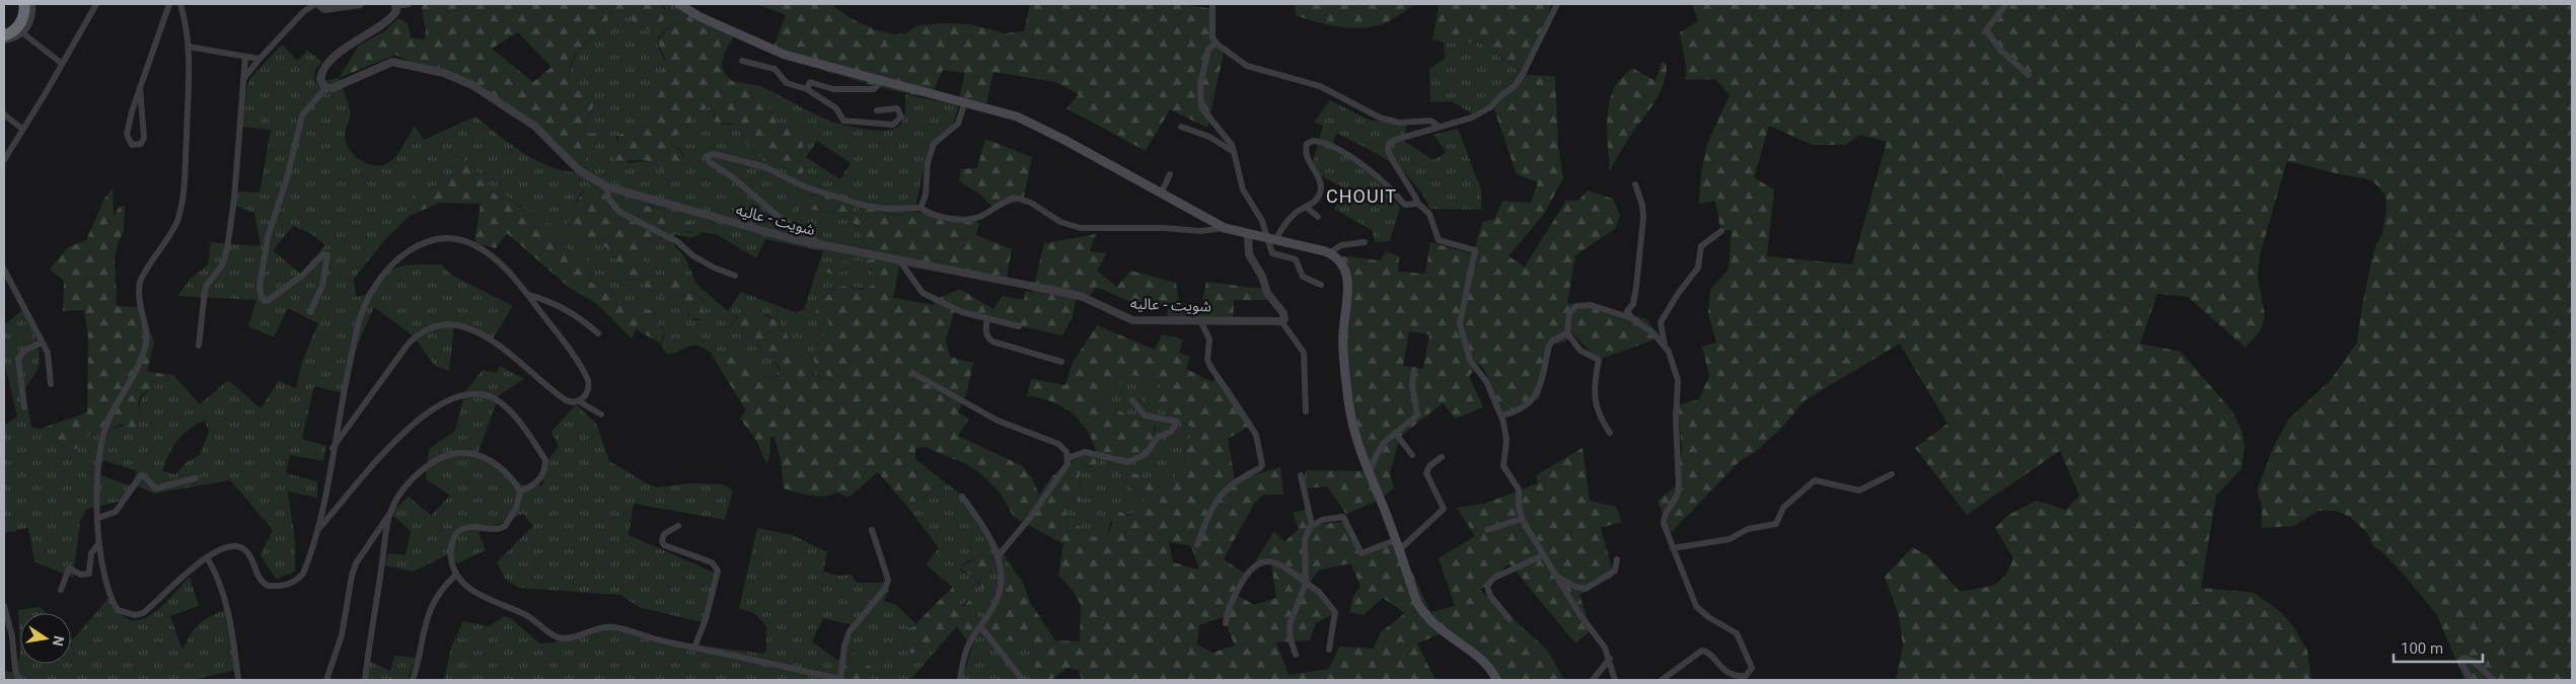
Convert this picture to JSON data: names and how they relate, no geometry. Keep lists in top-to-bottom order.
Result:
{
  "streets": {
    "street": ["شويت - عاليه"]
  },
  "districts": ["CHOUIT"],
  "scale_bar": "100 m",
  "north": "right"
}
